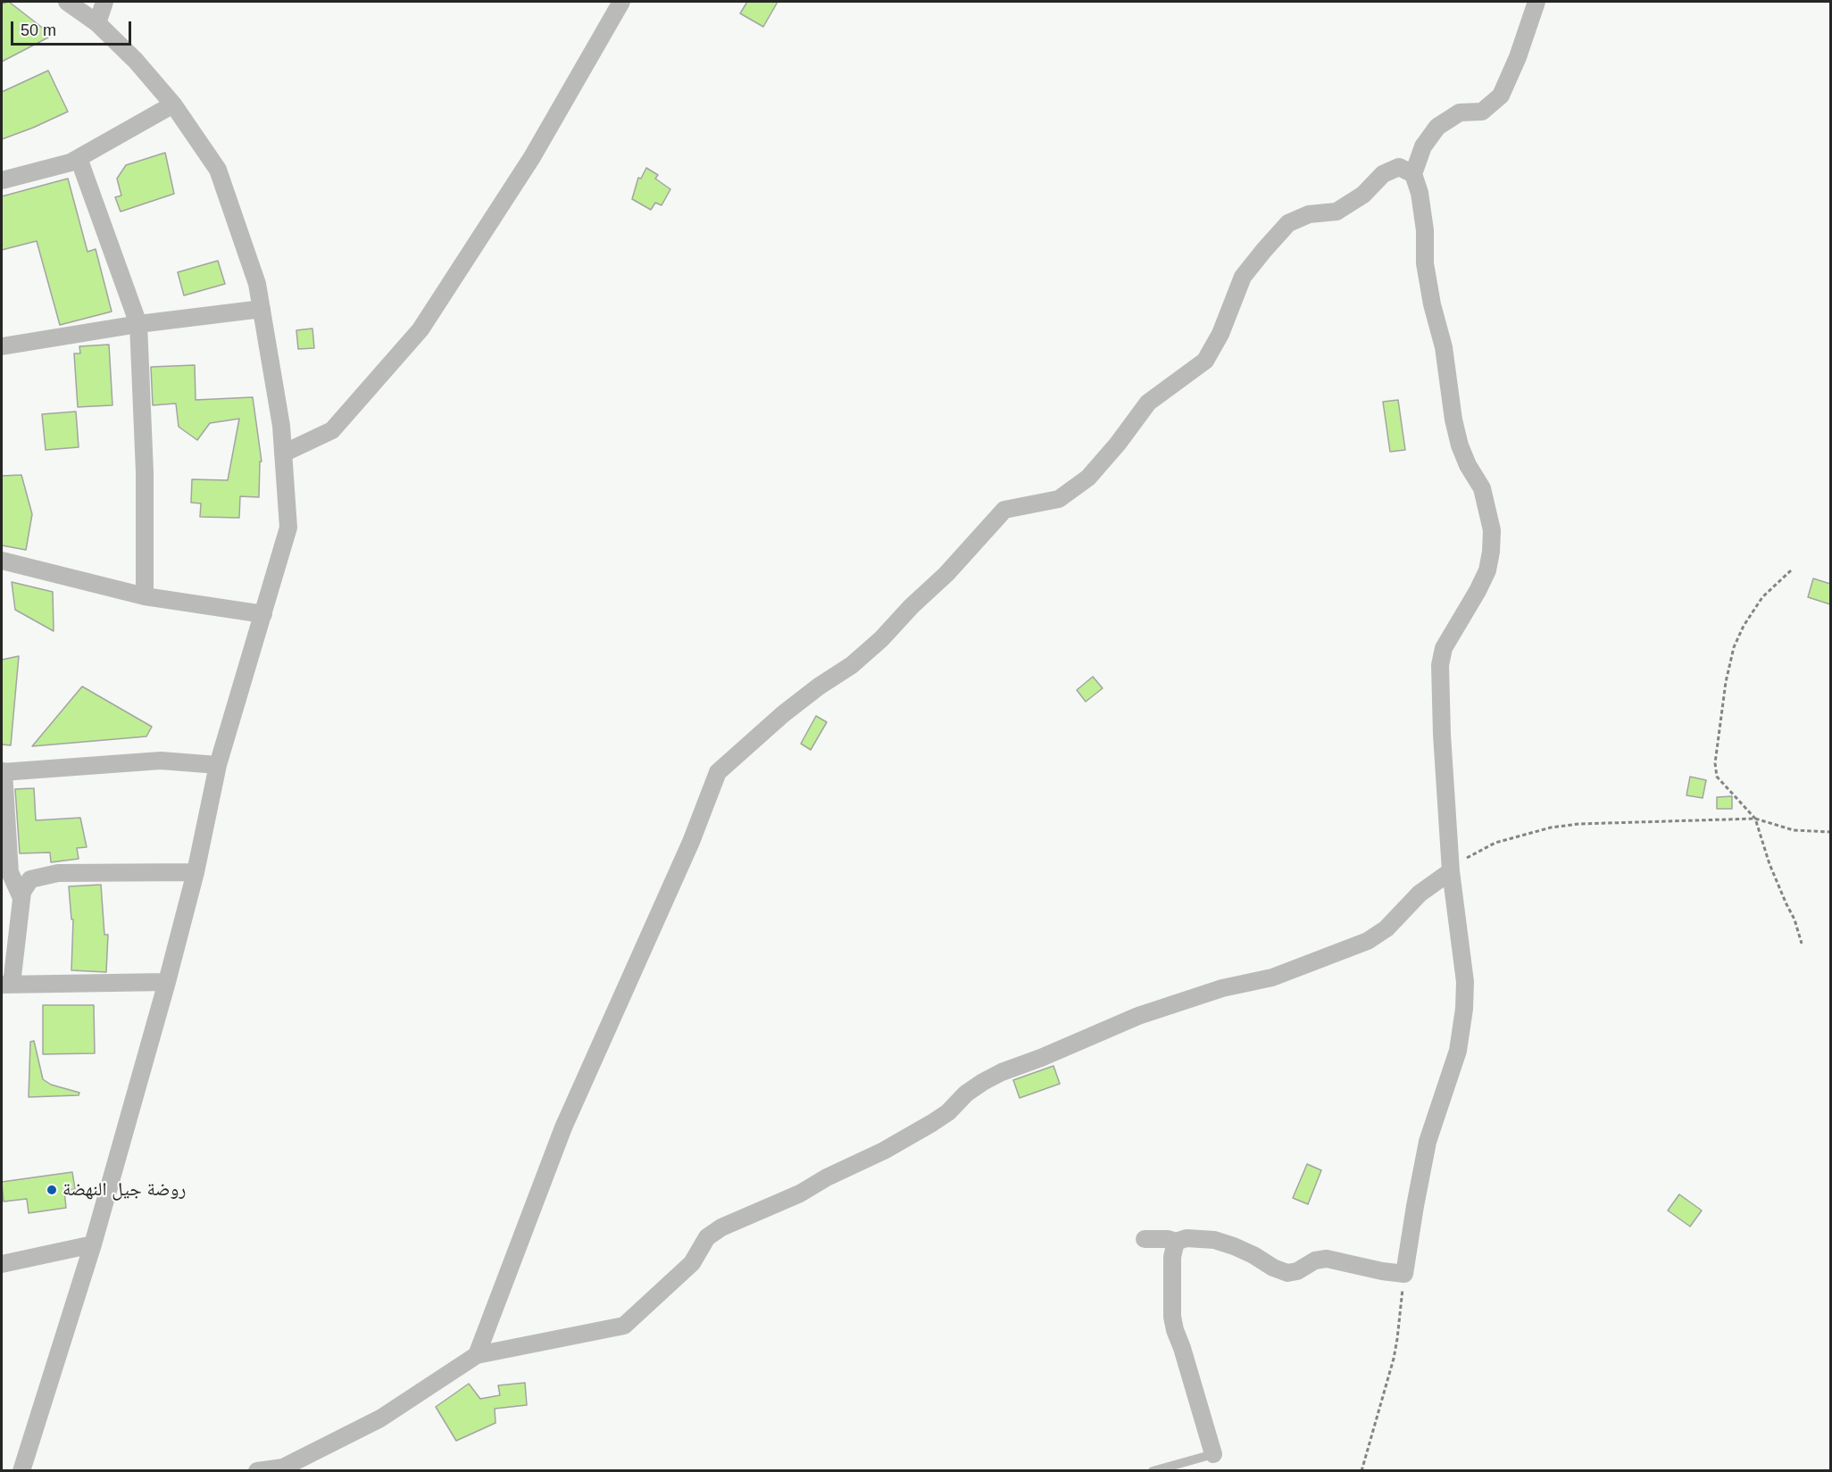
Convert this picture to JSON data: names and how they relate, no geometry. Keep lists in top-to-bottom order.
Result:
{
  "places": ["روضة جيل النهضة"],
  "scale_bar": "50 m"
}
